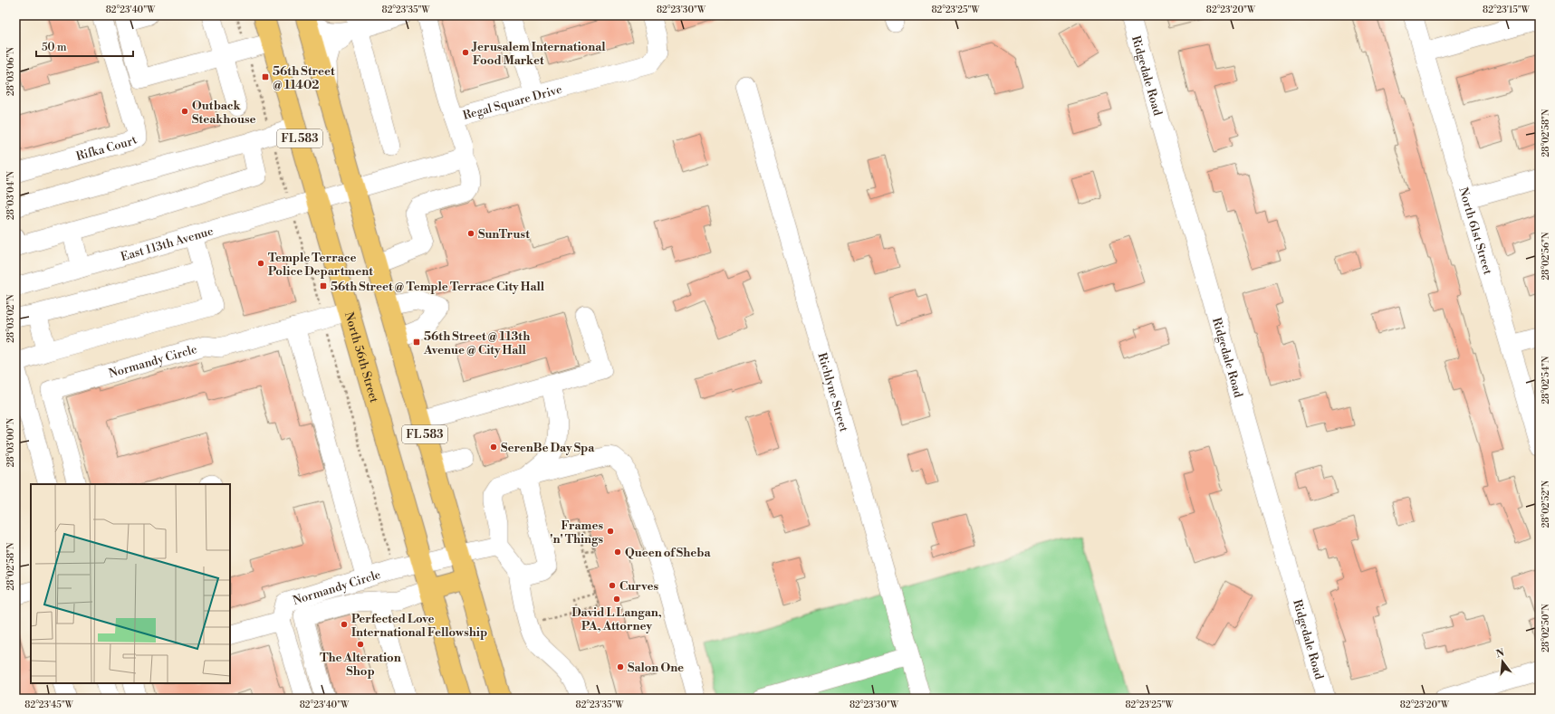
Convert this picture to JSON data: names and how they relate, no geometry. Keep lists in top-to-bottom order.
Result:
{
  "streets": {
    "main road": ["FL 583", "North 56th Street"],
    "street": [
      "Ridgedale Road",
      "Regal Square Drive",
      "Rifka Court",
      "North 61st Street",
      "East 113th Avenue",
      "Normandy Circle",
      "Richlyne Street"
    ]
  },
  "crossings": [
    ["Regal Square Drive", "FL 583"],
    ["FL 583", "East 113th Avenue"],
    ["FL 583", "Normandy Circle"],
    ["East 113th Avenue", "North 56th Street"],
    ["North 56th Street", "Normandy Circle"]
  ],
  "places": {
    "other": [
      "Jerusalem International Food Market",
      "Outback Steakhouse",
      "SunTrust",
      "Temple Terrace Police Department",
      "SerenBe Day Spa",
      "Frames 'n' Things",
      "Queen of Sheba",
      "Curves",
      "David L Langan, PA, Attorney",
      "Perfected Love International Fellowship",
      "The Alteration Shop",
      "Salon One"
    ],
    "transit": ["56th Street @ 11402", "56th Street @ Temple Terrace City Hall", "56th Street @ 113th Avenue @ City Hall"]
  },
  "scale_bar": "50 m",
  "north": "top",
  "coordinates": [
    "82°23'40\"W",
    "82°23'35\"W",
    "82°23'30\"W",
    "82°23'25\"W",
    "82°23'20\"W",
    "82°23'15\"W",
    "28°03'06\"N",
    "28°02'58\"N",
    "28°03'04\"N",
    "28°02'56\"N",
    "28°03'02\"N",
    "28°02'54\"N",
    "28°03'00\"N",
    "28°02'52\"N",
    "28°02'50\"N",
    "82°23'45\"W"
  ]
}
